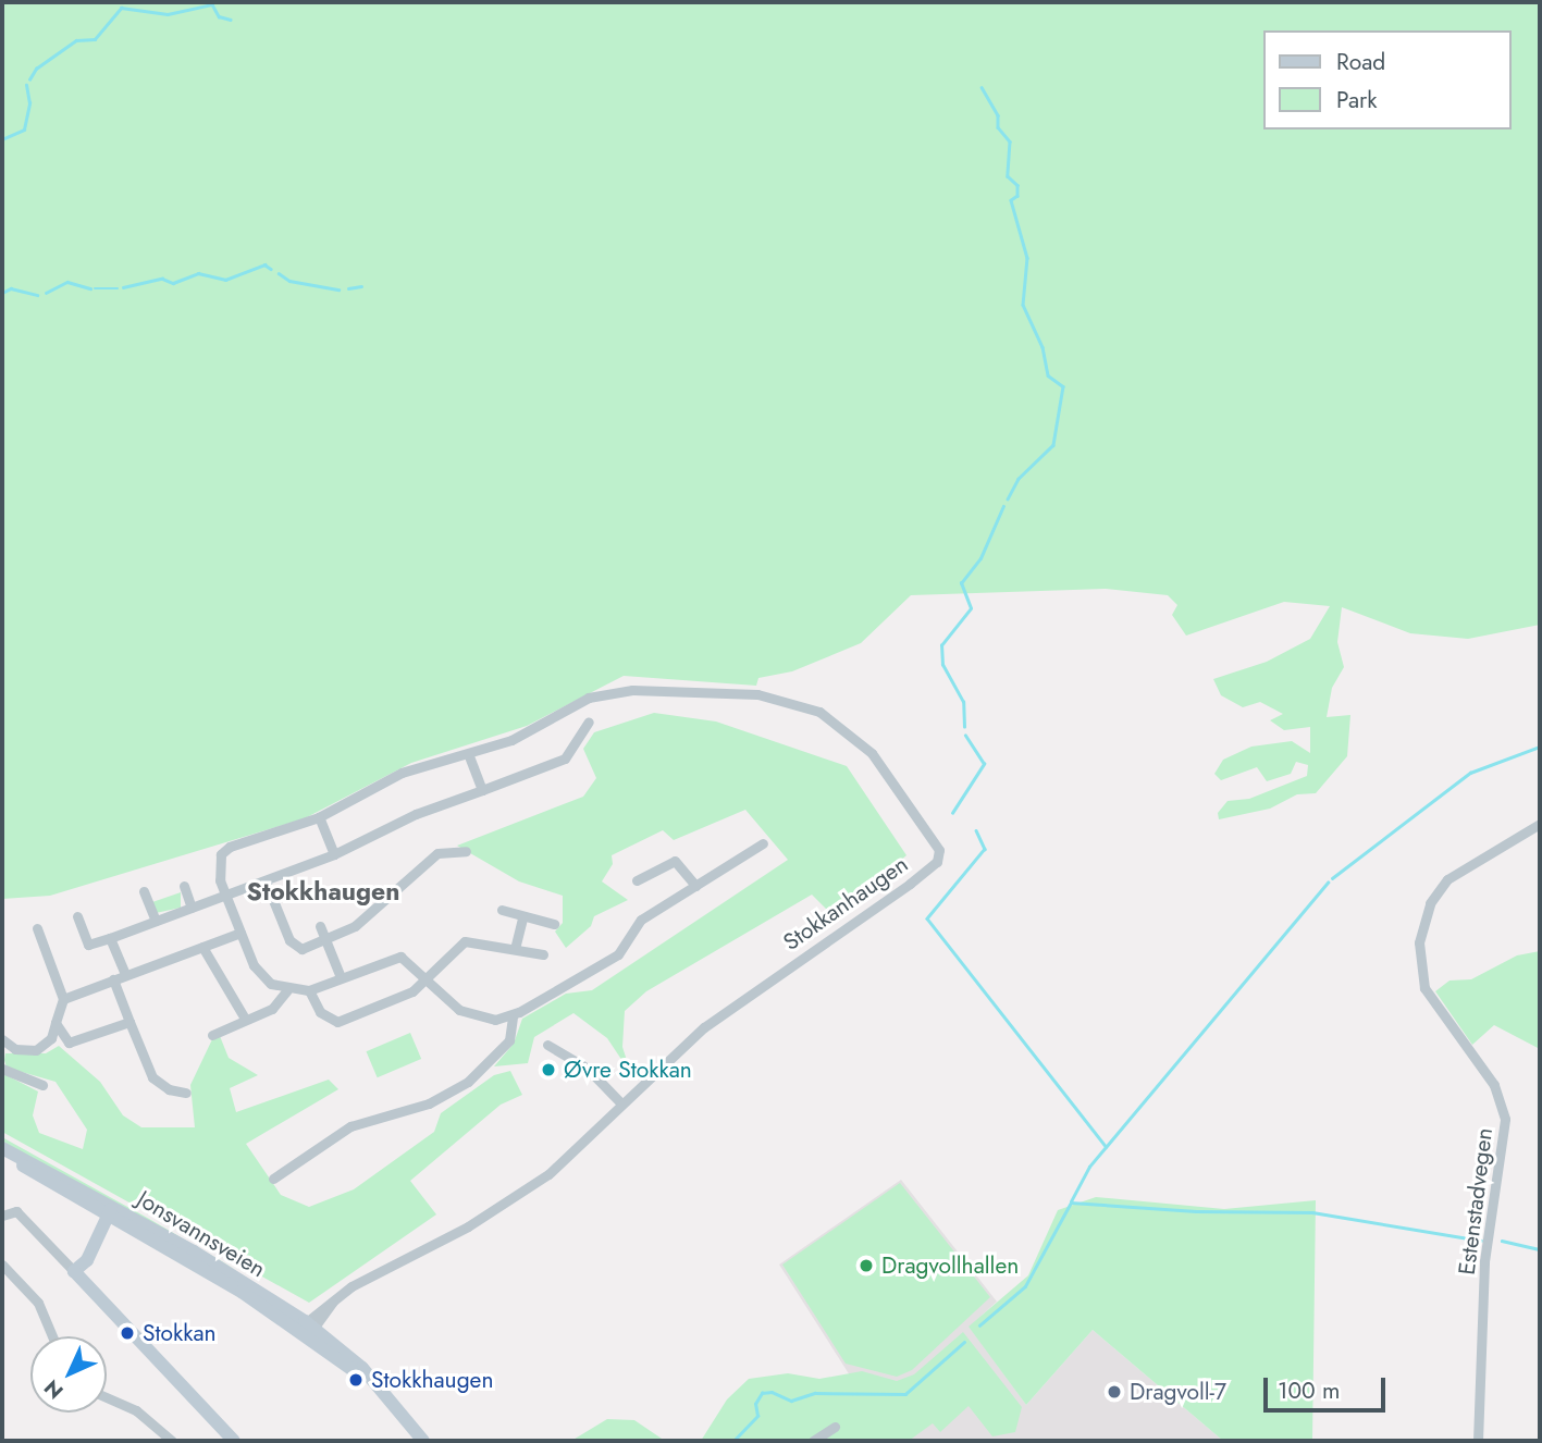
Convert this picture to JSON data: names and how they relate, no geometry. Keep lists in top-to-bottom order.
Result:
{
  "streets": {
    "main road": ["Jonsvannsveien"],
    "street": ["Stokkanhaugen", "Estenstadvegen"]
  },
  "crossings": [
    ["Stokkanhaugen", "Jonsvannsveien"]
  ],
  "districts": ["Stokkhaugen"],
  "places": [
    "Øvre Stokkan",
    "Dragvollhallen",
    "Stokkan",
    "Stokkhaugen",
    "Dragvoll-7"
  ],
  "legend": ["Road", "Park"],
  "scale_bar": "100 m",
  "north": "bottom left"
}
